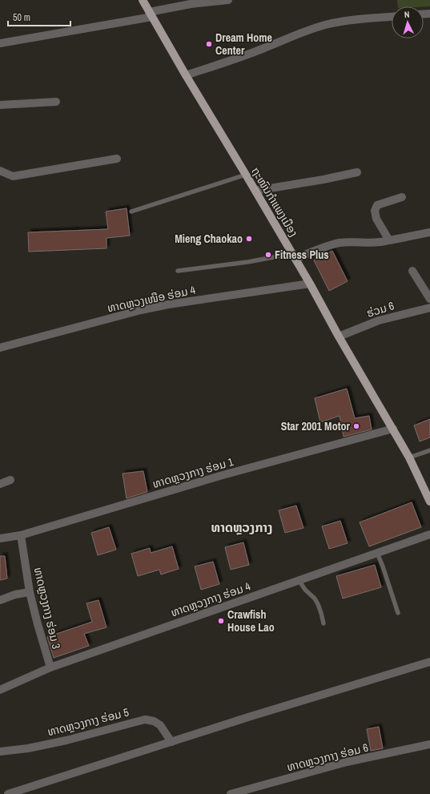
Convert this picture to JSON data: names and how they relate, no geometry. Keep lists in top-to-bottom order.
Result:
{
  "streets": {
    "main road": ["ຖະໜົນກຳແພງເມືອງ"],
    "street": [
      "ທາດຫຼວງເໜືອ ຮ່ອມ 4",
      "ຮ່ວມ 6",
      "ທາດຫຼວງກາງ ຮ່ອມ 1",
      "ທາດຫຼວງກາງ ຮ່ອມ 4",
      "ທາດຫຼວງກາງ ຮ່ອມ 3",
      "ທາດຫຼວງກາງ ຮ່ອມ 5",
      "ທາດຫຼວງກາງ ຮ່ອມ 6"
    ]
  },
  "crossings": [
    ["ຖະໜົນກຳແພງເມືອງ", "ທາດຫຼວງເໜືອ ຮ່ອມ 4"],
    ["ຖະໜົນກຳແພງເມືອງ", "ຮ່ວມ 6"],
    ["ຖະໜົນກຳແພງເມືອງ", "ທາດຫຼວງກາງ ຮ່ອມ 1"],
    ["ທາດຫຼວງກາງ ຮ່ອມ 1", "ທາດຫຼວງກາງ ຮ່ອມ 3"],
    ["ທາດຫຼວງກາງ ຮ່ອມ 4", "ທາດຫຼວງກາງ ຮ່ອມ 3"]
  ],
  "districts": ["ທາດຫຼວງກາງ"],
  "places": [
    "Dream Home Center",
    "Mieng Chaokao",
    "Fitness Plus",
    "Star 2001 Motor",
    "Crawfish House Lao"
  ],
  "scale_bar": "50 m",
  "north": "top"
}
